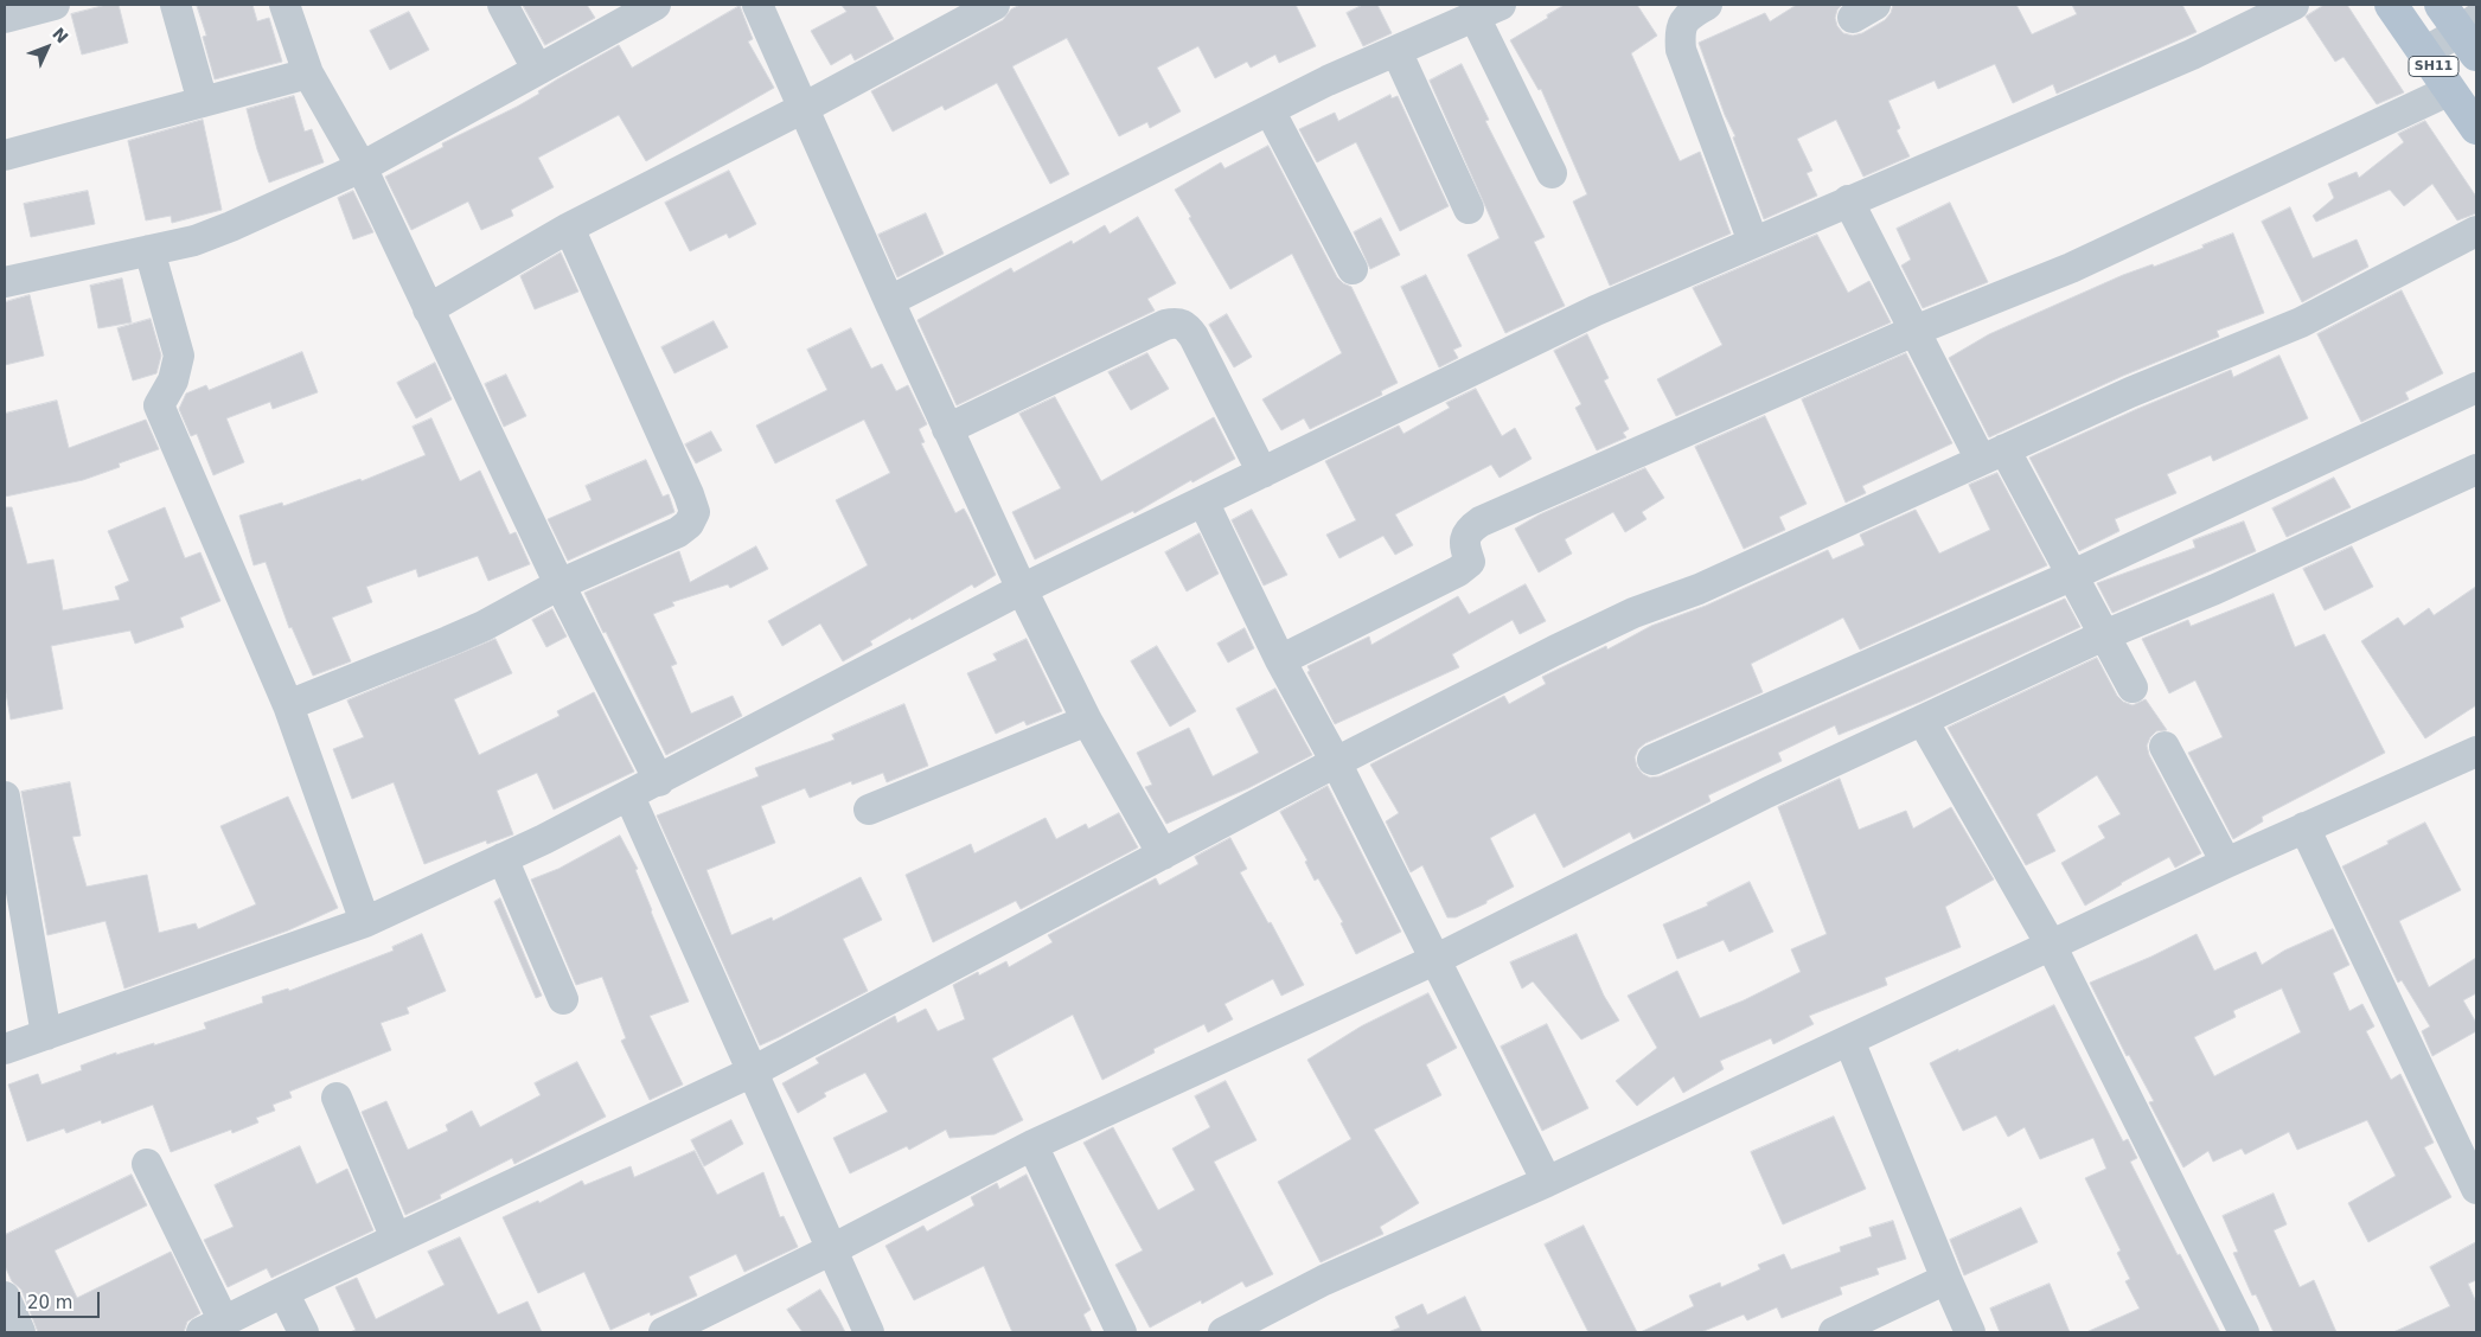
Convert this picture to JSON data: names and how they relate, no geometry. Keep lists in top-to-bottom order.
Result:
{
  "streets": {
    "main road": ["SH11"]
  },
  "scale_bar": "20 m",
  "north": "top right"
}
